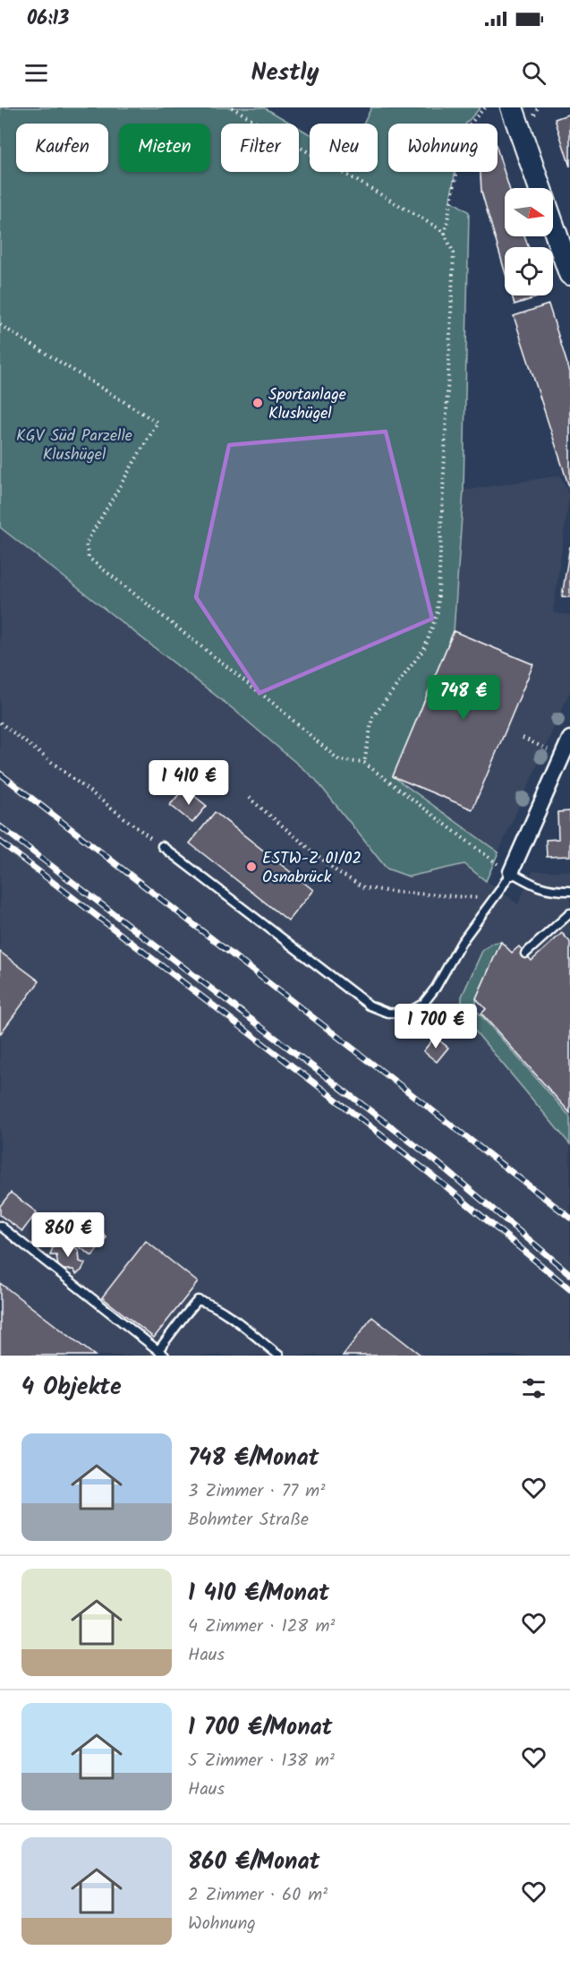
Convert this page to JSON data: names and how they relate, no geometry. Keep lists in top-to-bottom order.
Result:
{
  "parks": ["KGV Süd Parzelle Klushügel"],
  "places": ["Sportanlage Klushügel", "ESTW-Z 01/02 Osnabrück"],
  "north": "right",
  "page": {
    "status": "06:13",
    "header": "Nestly",
    "chip": [
      "Kaufen",
      "Mieten",
      "Filter",
      "Neu",
      "Wohnung"
    ],
    "price": [
      "748 €",
      "1 410 €",
      "1 700 €",
      "860 €"
    ],
    "heading": "4 Objekte",
    "list": [
      {
        "name": "748 €/Monat",
        "note": "3 Zimmer · 77 m² · Bohmter Straße"
      },
      {
        "name": "1 410 €/Monat",
        "note": "4 Zimmer · 128 m² · Haus"
      },
      {
        "name": "1 700 €/Monat",
        "note": "5 Zimmer · 138 m² · Haus"
      },
      {
        "name": "860 €/Monat",
        "note": "2 Zimmer · 60 m² · Wohnung"
      }
    ]
  }
}
